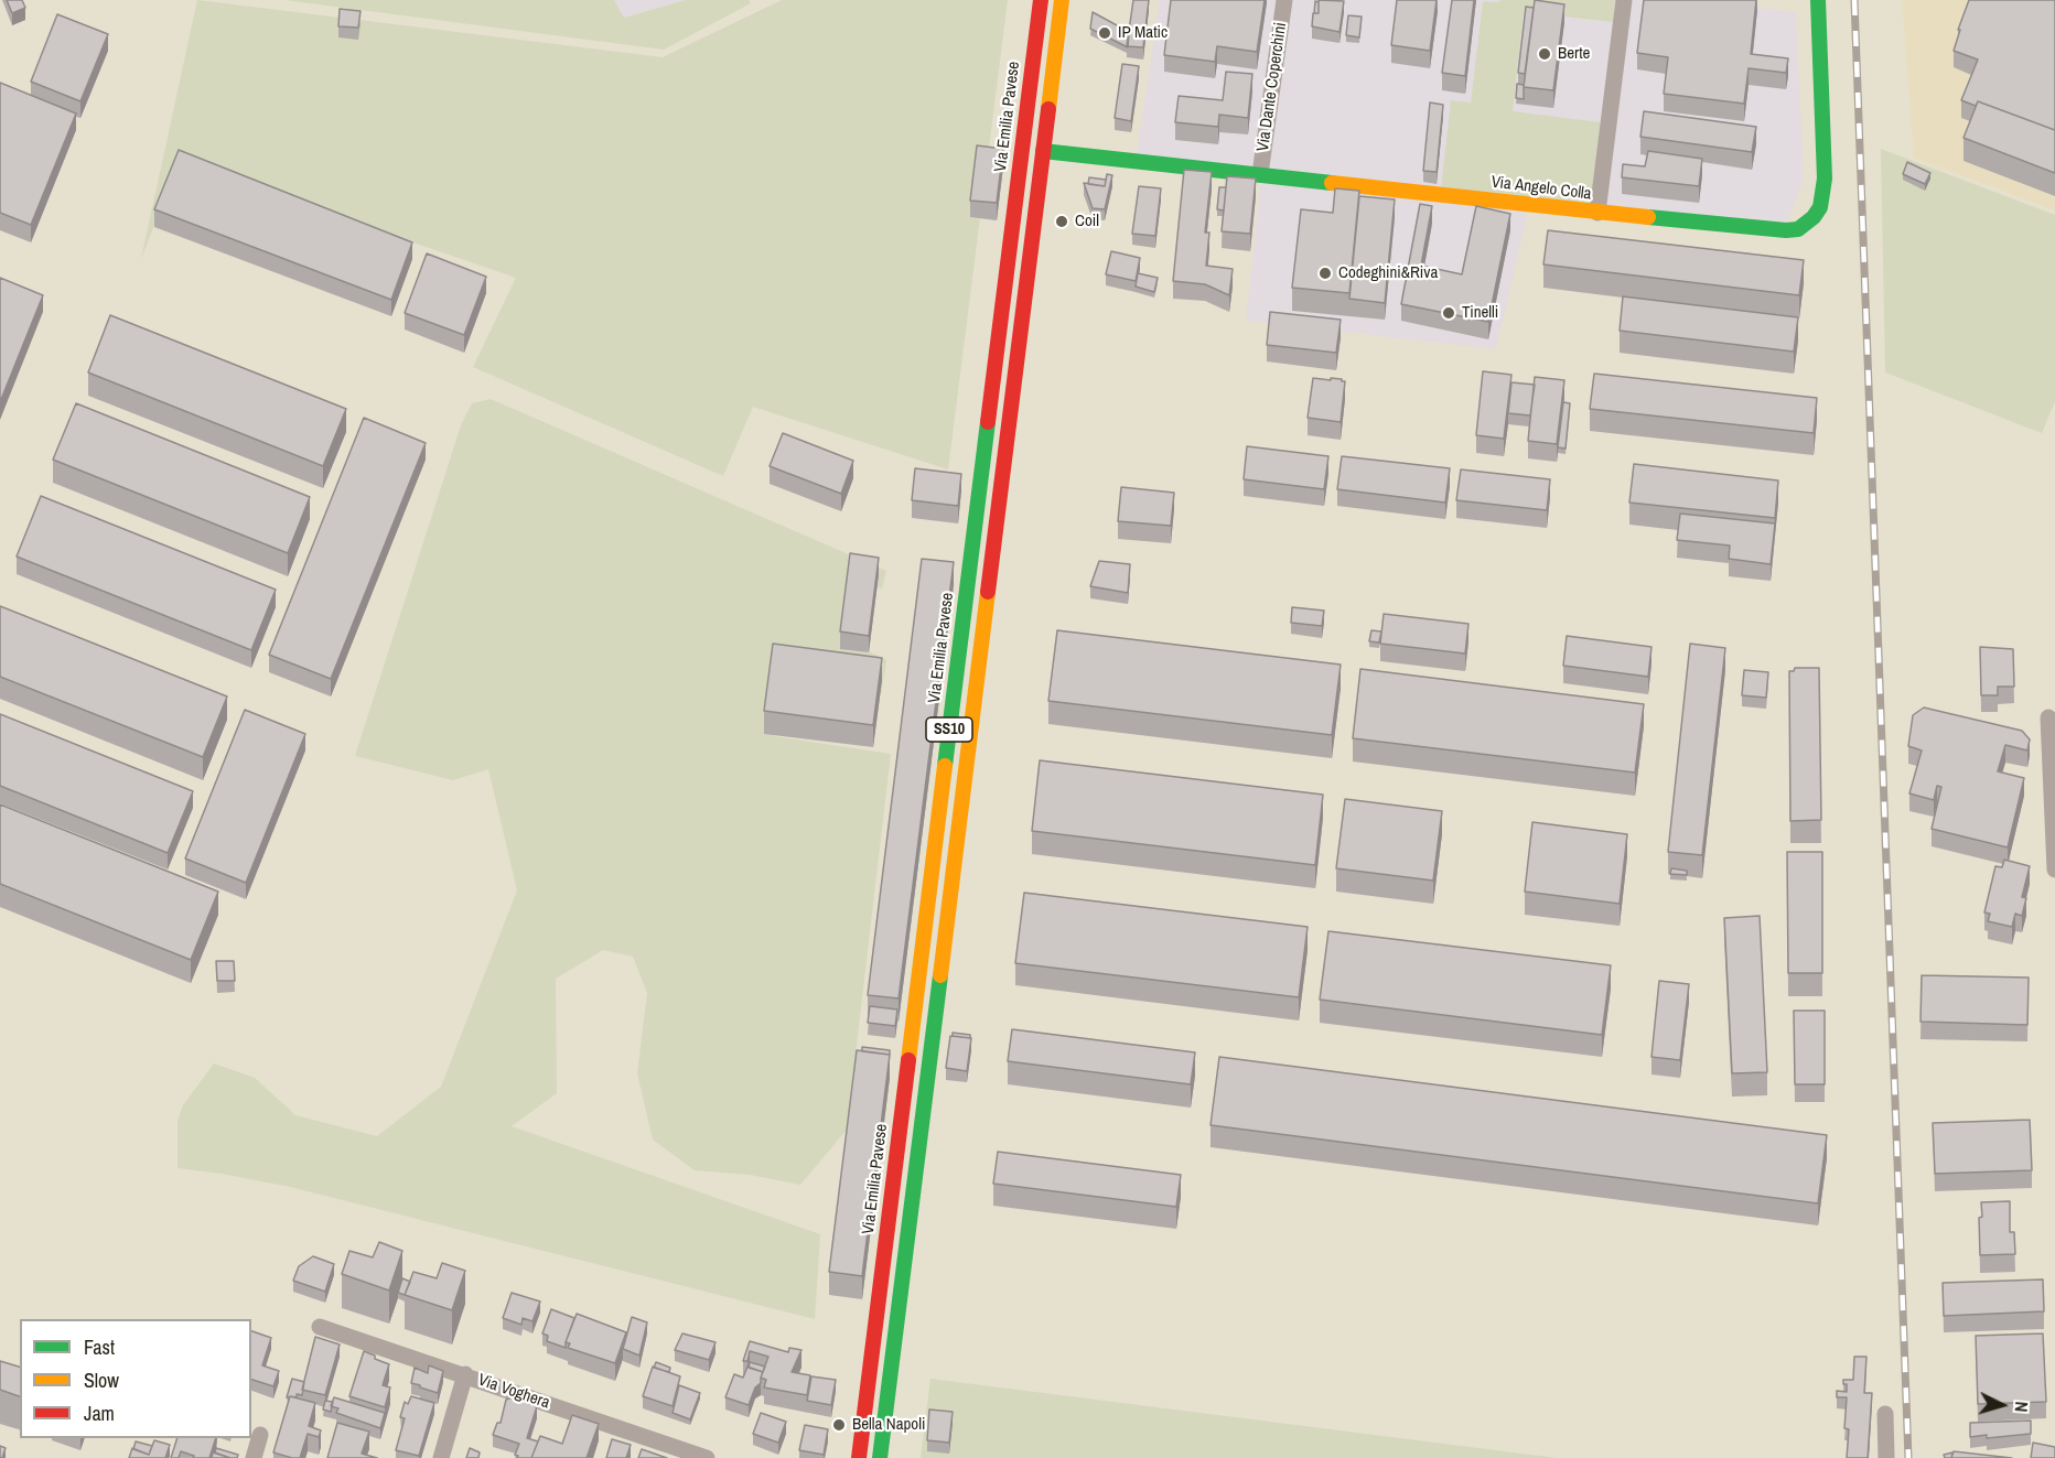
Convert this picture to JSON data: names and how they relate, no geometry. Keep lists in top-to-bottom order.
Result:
{
  "streets": {
    "main road": ["Via Emilia Pavese", "Via Angelo Colla", "SS10"],
    "street": ["Via Dante Coperchini", "Via Voghera"]
  },
  "crossings": [
    ["Via Dante Coperchini", "Via Angelo Colla"],
    ["Via Angelo Colla", "SS10"]
  ],
  "places": [
    "IP Matic",
    "Berte",
    "Coil",
    "Codeghini&Riva",
    "Tinelli",
    "Bella Napoli"
  ],
  "legend": ["Fast", "Slow", "Jam"],
  "north": "right"
}
